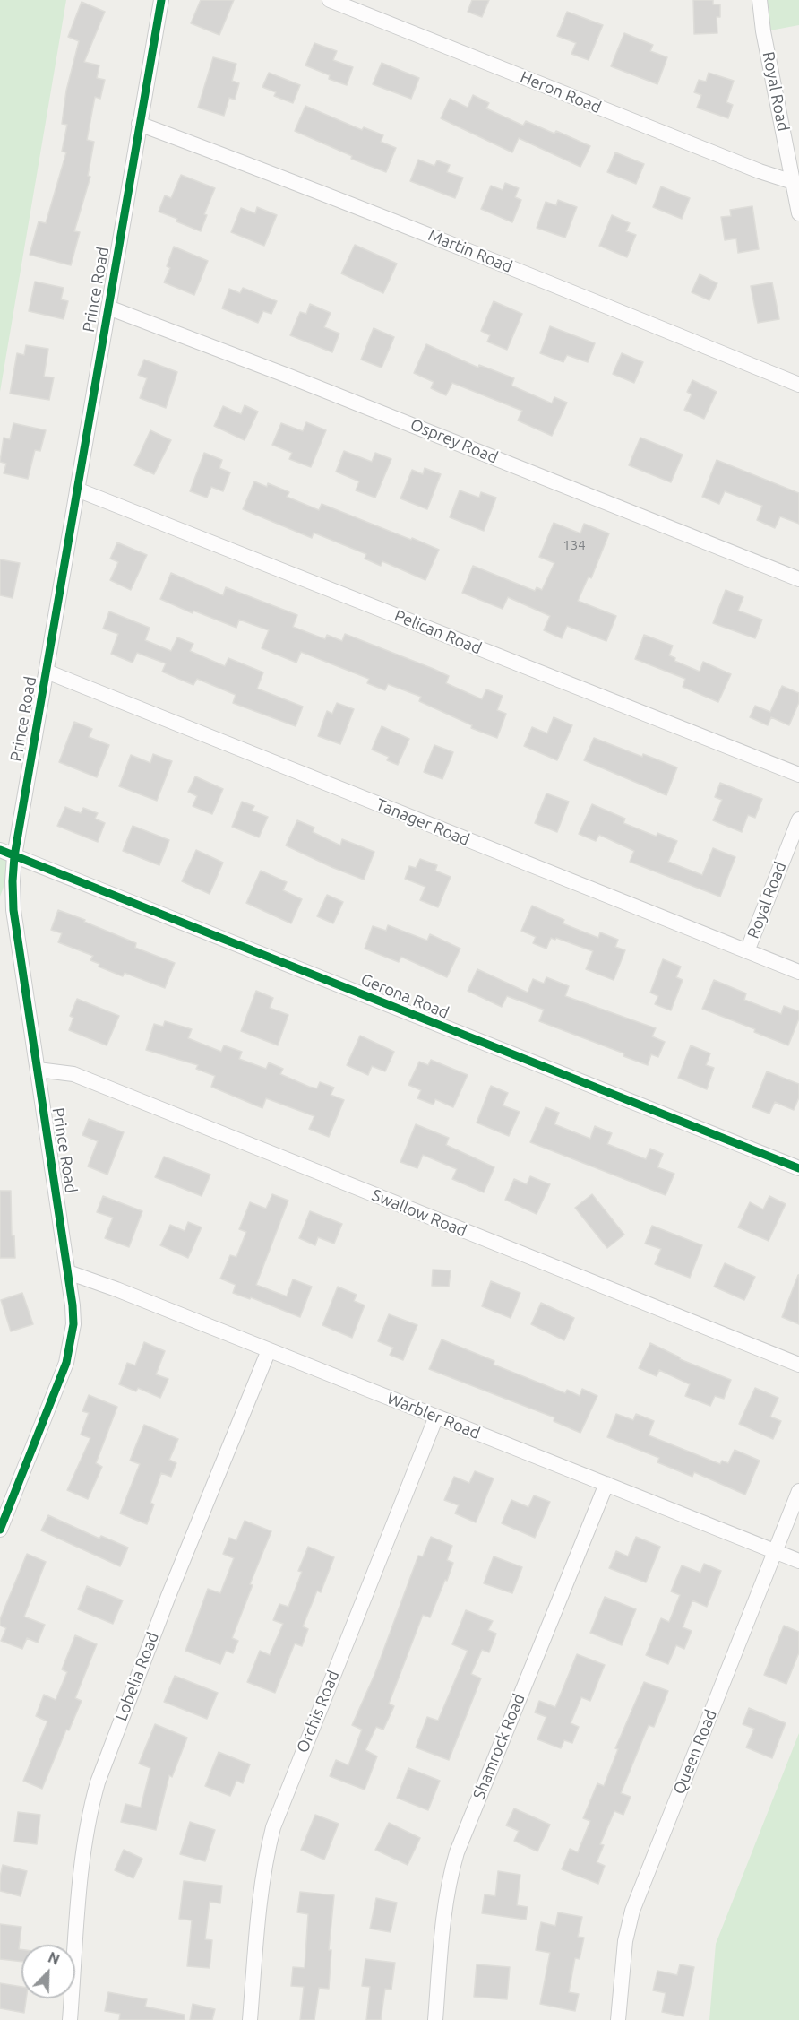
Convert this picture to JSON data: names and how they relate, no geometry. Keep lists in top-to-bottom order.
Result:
{
  "streets": {
    "street": [
      "Royal Road",
      "Heron Road",
      "Martin Road",
      "Prince Road",
      "Osprey Road",
      "Pelican Road",
      "Tanager Road",
      "Gerona Road",
      "Swallow Road",
      "Warbler Road",
      "Lobelia Road",
      "Orchis Road",
      "Shamrock Road",
      "Queen Road"
    ]
  },
  "crossings": [
    ["Royal Road", "Heron Road"],
    ["Royal Road", "Tanager Road"],
    ["Martin Road", "Prince Road"],
    ["Prince Road", "Osprey Road"],
    ["Prince Road", "Pelican Road"],
    ["Prince Road", "Tanager Road"],
    ["Prince Road", "Gerona Road"],
    ["Prince Road", "Swallow Road"],
    ["Prince Road", "Warbler Road"],
    ["Warbler Road", "Lobelia Road"],
    ["Warbler Road", "Orchis Road"],
    ["Warbler Road", "Shamrock Road"],
    ["Warbler Road", "Queen Road"]
  ],
  "house_numbers": ["134"],
  "north": "top right"
}
